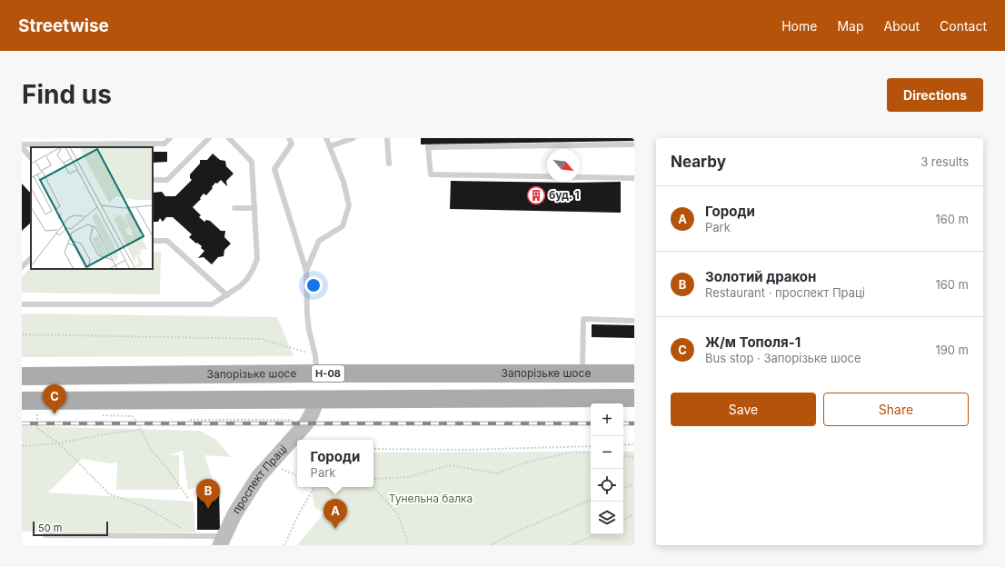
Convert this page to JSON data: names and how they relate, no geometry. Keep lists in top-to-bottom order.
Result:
{
  "streets": {
    "main road": ["Н-08", "Запорізьке шосе"],
    "street": ["проспект Праці"]
  },
  "parks": ["Тунельна балка"],
  "places": {
    "building": ["буд. 1"]
  },
  "scale_bar": "50 m",
  "north": "bottom right",
  "page": {
    "header": "Streetwise",
    "nav": [
      "Home",
      "Map",
      "About",
      "Contact"
    ],
    "buttons": [
      "Directions",
      ["Save", "Share"]
    ],
    "title": "Find us",
    "heading": ["Nearby", "3 results"],
    "list": [
      {
        "mark": "A",
        "name": "Городи",
        "note": "Park",
        "value": "160 m"
      },
      {
        "mark": "B",
        "name": "Золотий дракон",
        "note": "Restaurant · проспект Праці",
        "value": "160 m"
      },
      {
        "mark": "C",
        "name": "Ж/м Тополя-1",
        "note": "Bus stop · Запорізьке шосе",
        "value": "190 m"
      }
    ],
    "pins": ["C", "B", "A"],
    "map_buttons": ["+", "−"],
    "popup": ["Городи", "Park"],
    "scale": "50 m"
  }
}
